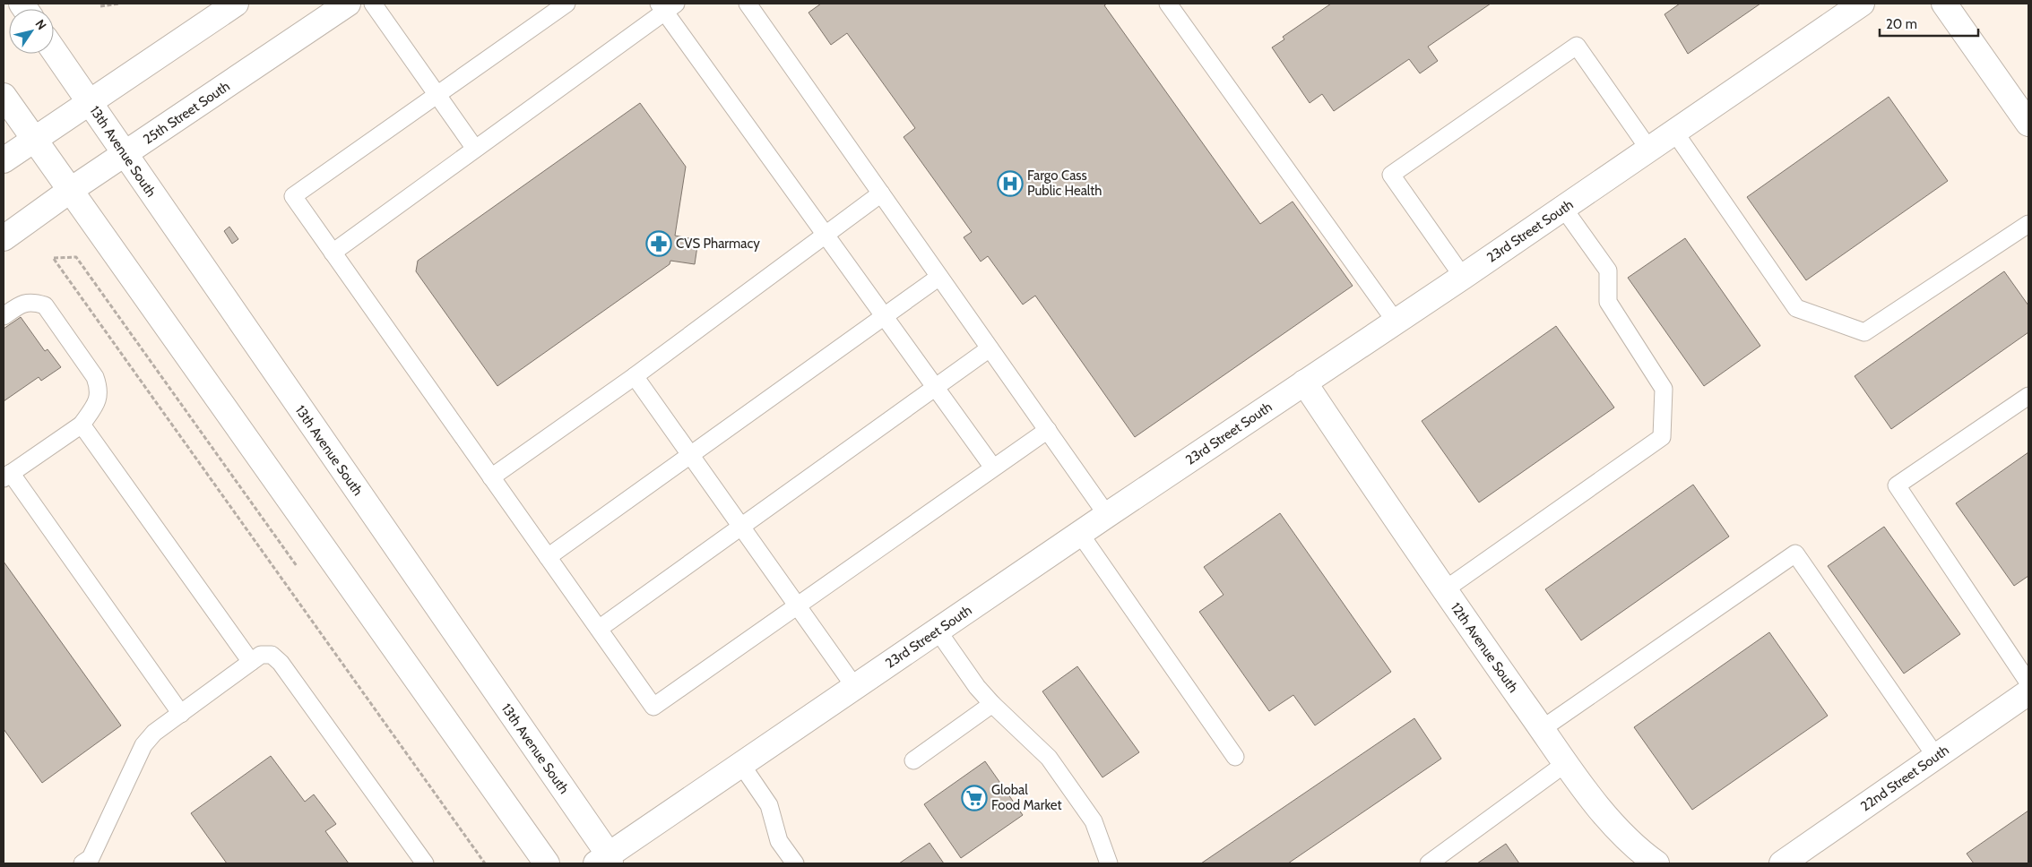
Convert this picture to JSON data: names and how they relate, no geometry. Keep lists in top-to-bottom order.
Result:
{
  "streets": {
    "main road": [
      "25th Street South",
      "13th Avenue South",
      "23rd Street South",
      "12th Avenue South",
      "22nd Street South"
    ]
  },
  "crossings": [
    ["25th Street South", "13th Avenue South"],
    ["13th Avenue South", "23rd Street South"],
    ["23rd Street South", "12th Avenue South"]
  ],
  "places": {
    "hospital": ["Fargo Cass Public Health"],
    "pharmacy": ["CVS Pharmacy"],
    "supermarket": ["Global Food Market"]
  },
  "scale_bar": "20 m",
  "north": "top right"
}
